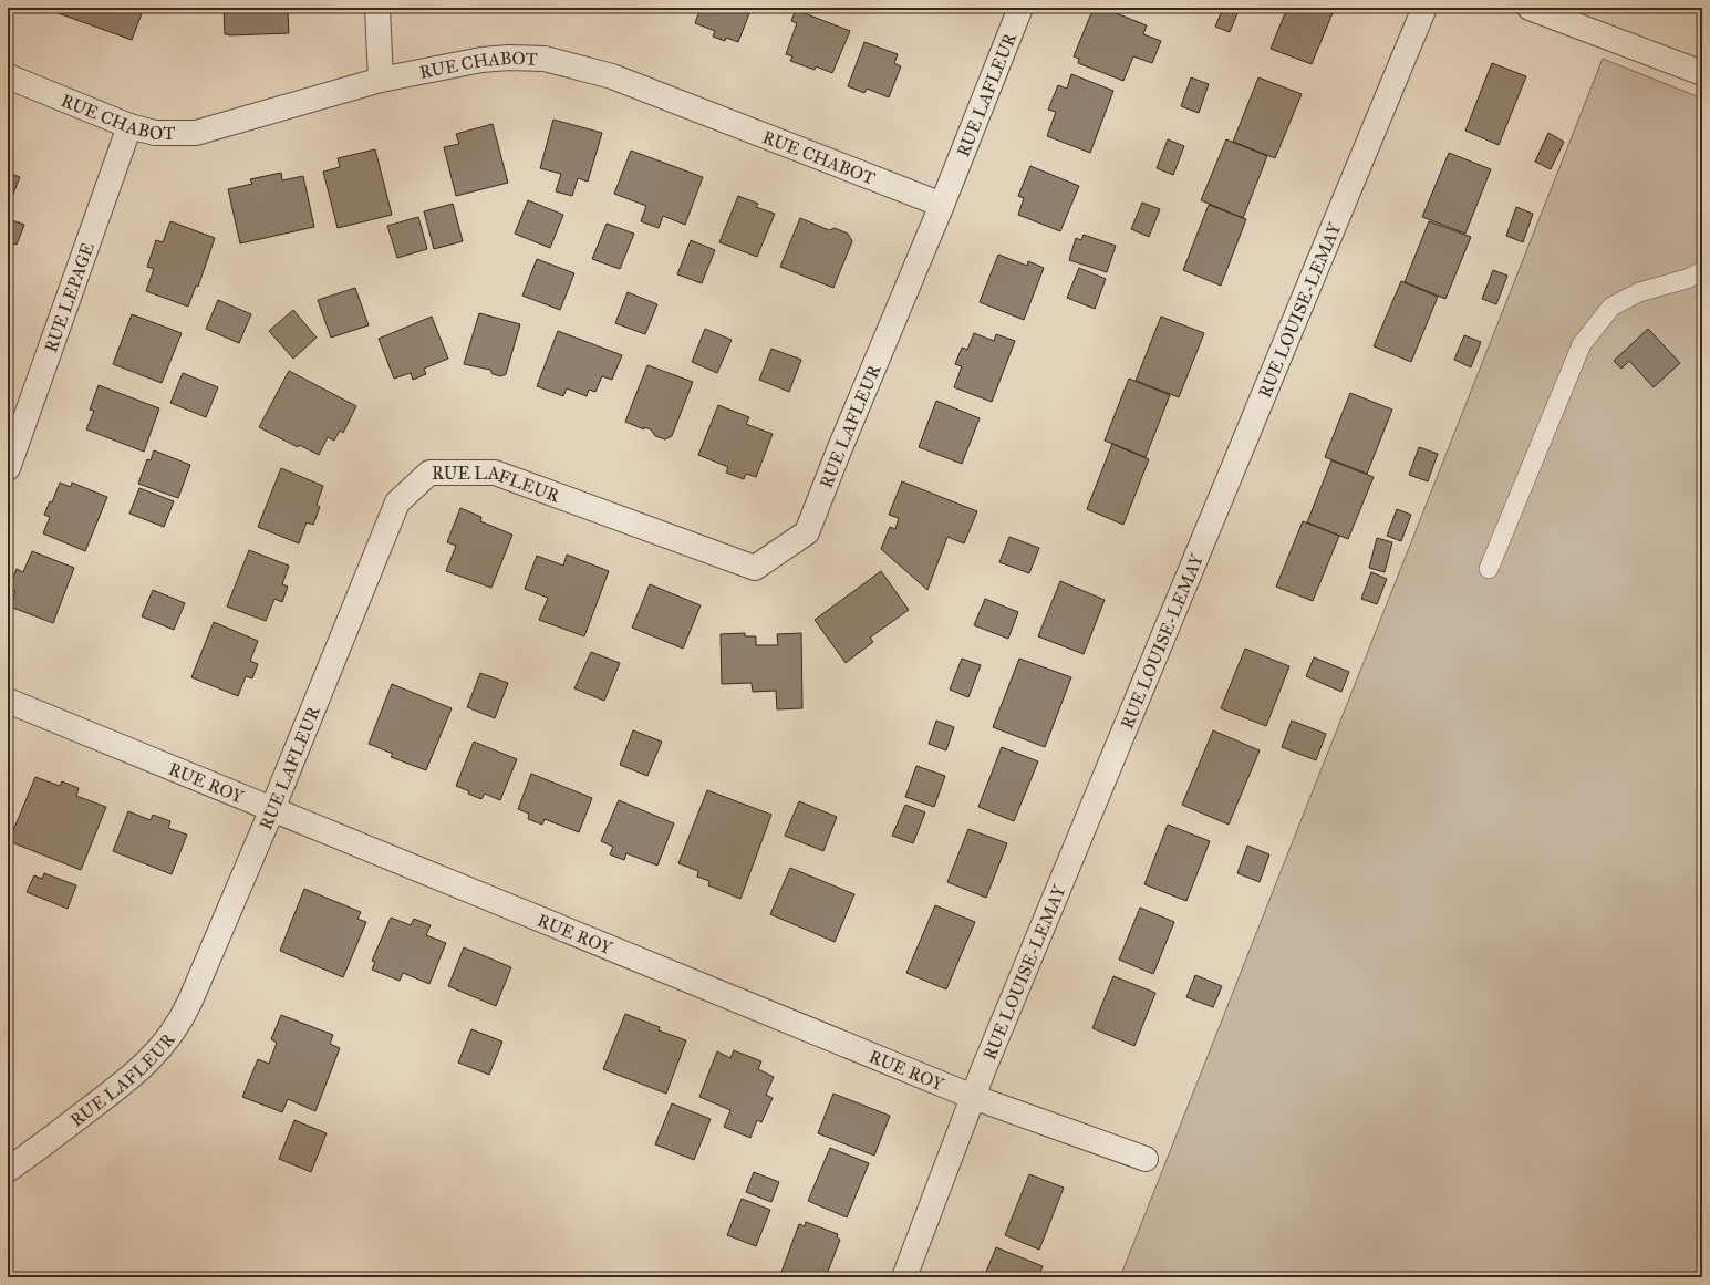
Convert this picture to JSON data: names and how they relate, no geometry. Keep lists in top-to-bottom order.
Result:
{
  "streets": {
    "street": [
      "RUE CHABOT",
      "RUE LAFLEUR",
      "RUE LEPAGE",
      "RUE LOUISE-LEMAY",
      "RUE ROY"
    ]
  },
  "crossings": [
    ["RUE CHABOT", "RUE LAFLEUR"],
    ["RUE CHABOT", "RUE LEPAGE"],
    ["RUE LAFLEUR", "RUE ROY"],
    ["RUE LOUISE-LEMAY", "RUE ROY"]
  ]
}
